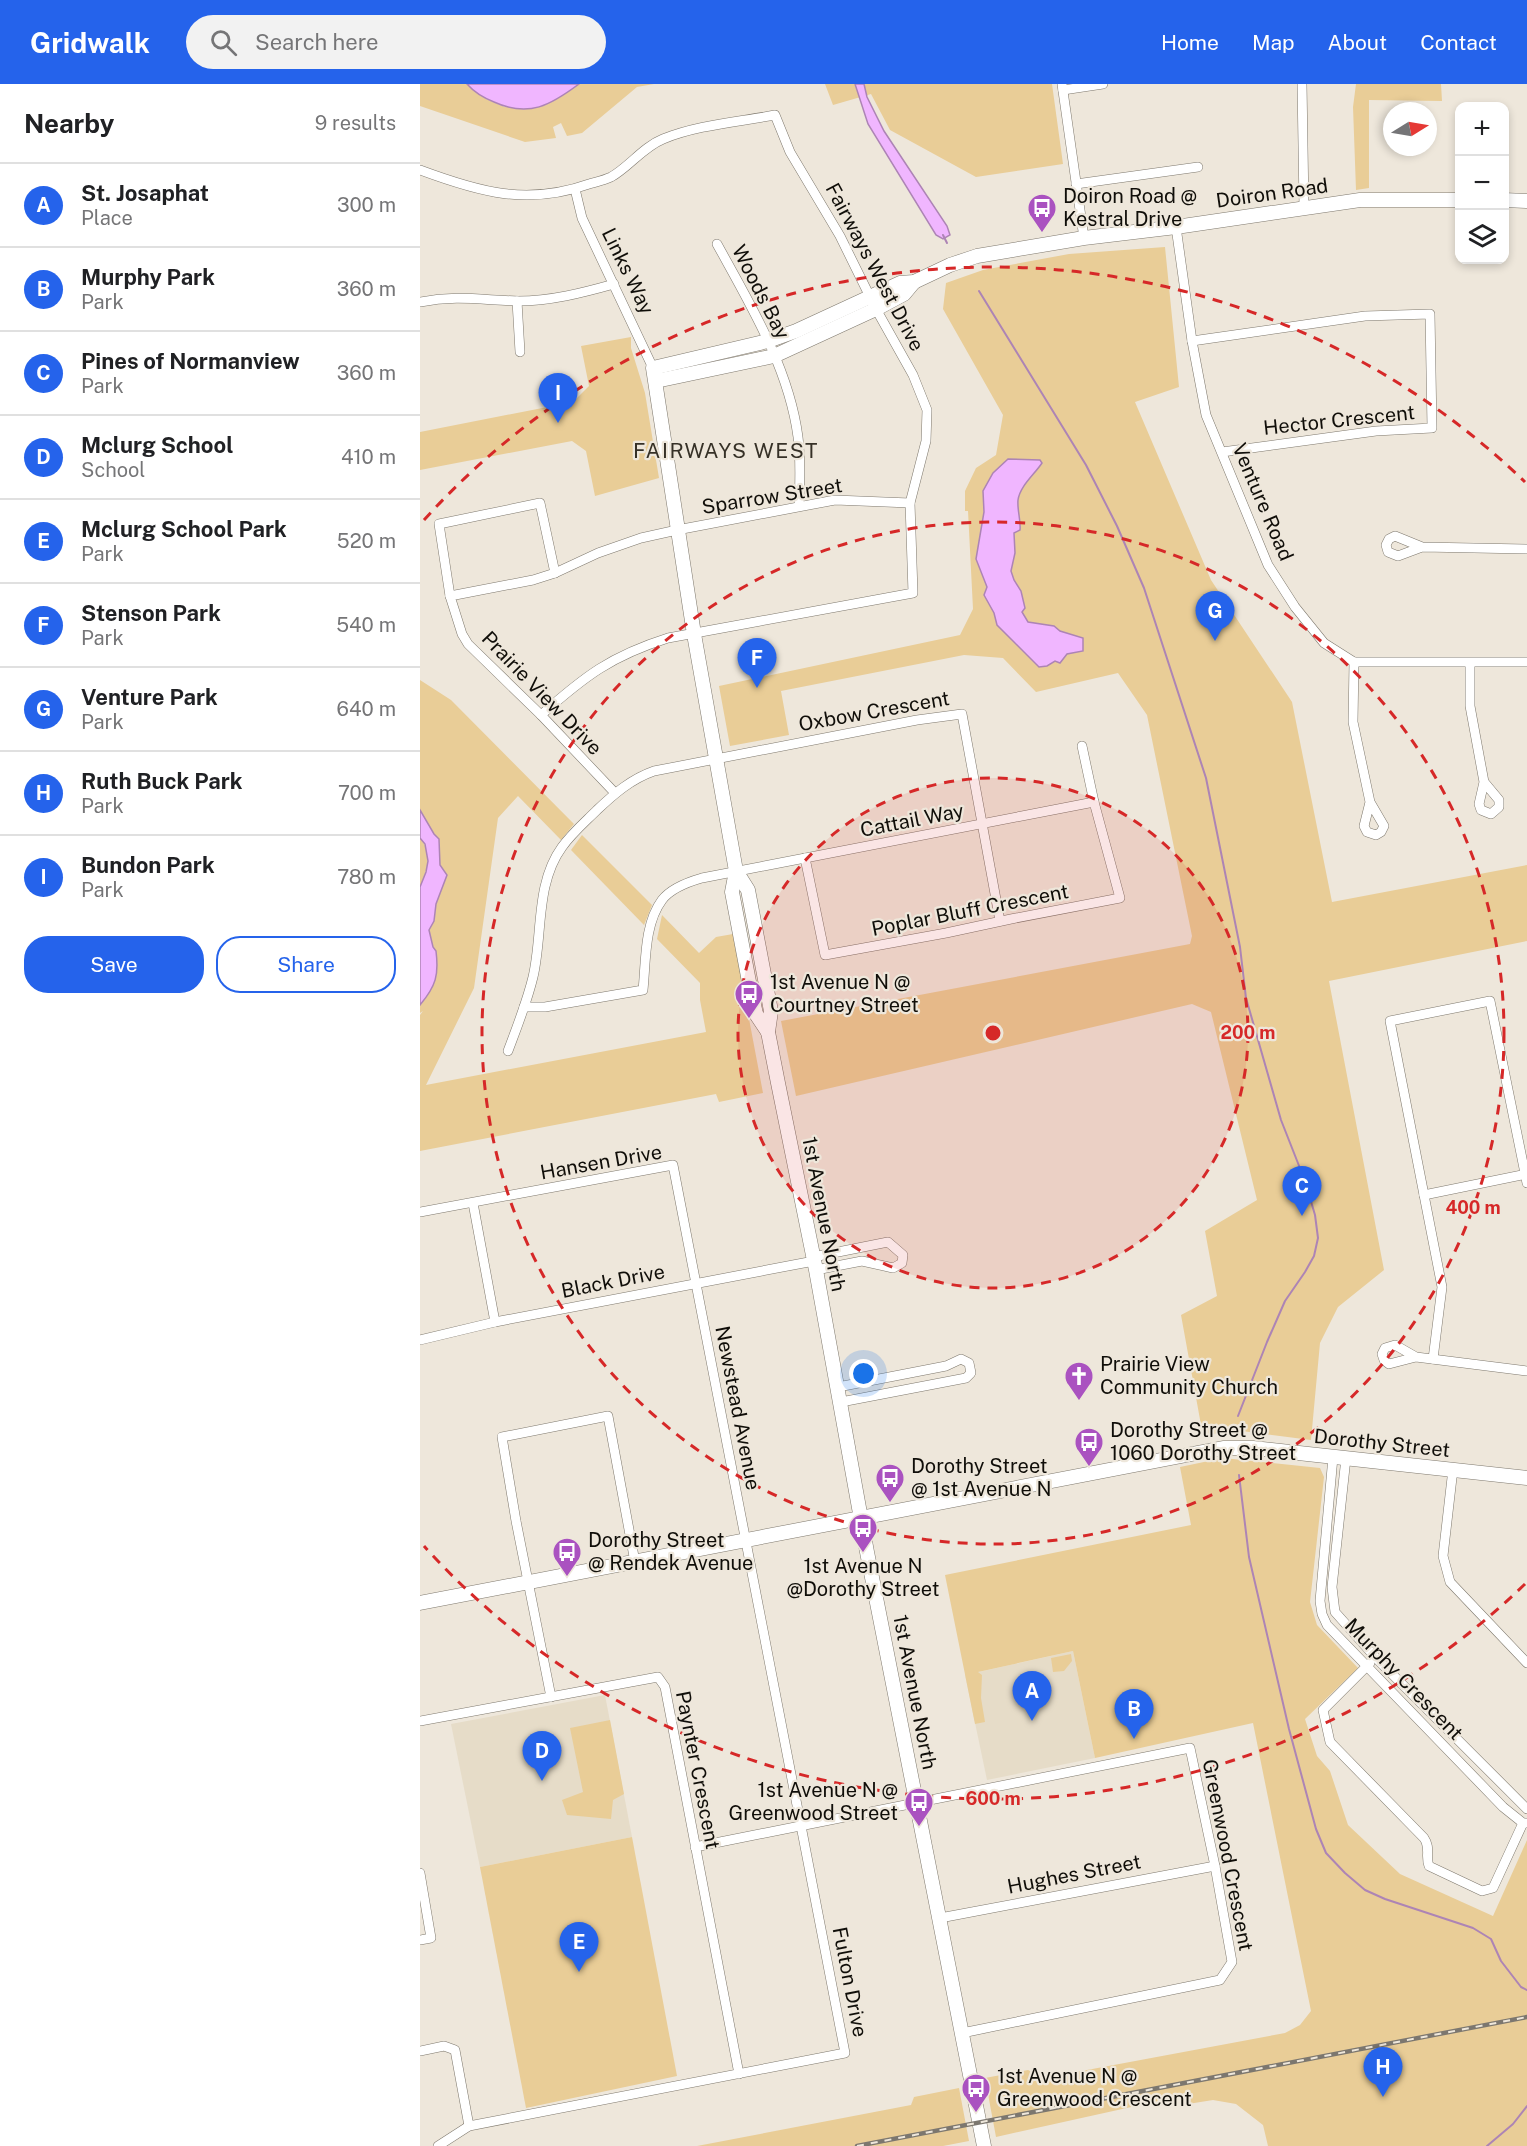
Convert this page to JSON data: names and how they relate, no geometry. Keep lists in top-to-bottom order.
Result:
{
  "streets": {
    "street": [
      "Doiron Road",
      "Fairways West Drive",
      "Links Way",
      "Woods Bay",
      "Hector Crescent",
      "Sparrow Street",
      "Venture Road",
      "Prairie View Drive",
      "Oxbow Crescent",
      "Cattail Way",
      "Poplar Bluff Crescent",
      "Hansen Drive",
      "1st Avenue North",
      "Black Drive",
      "Newstead Avenue",
      "Dorothy Street",
      "Murphy Crescent",
      "Paynter Crescent",
      "Greenwood Crescent",
      "Hughes Street",
      "Fulton Drive"
    ]
  },
  "crossings": [
    ["Doiron Road", "Fairways West Drive"],
    ["Doiron Road", "Venture Road"],
    ["Fairways West Drive", "Links Way"],
    ["Fairways West Drive", "Sparrow Street"],
    ["Fairways West Drive", "1st Avenue North"],
    ["Links Way", "1st Avenue North"],
    ["Woods Bay", "Sparrow Street"],
    ["Hector Crescent", "Venture Road"],
    ["Sparrow Street", "1st Avenue North"],
    ["Oxbow Crescent", "Cattail Way"],
    ["Oxbow Crescent", "1st Avenue North"],
    ["Cattail Way", "Poplar Bluff Crescent"],
    ["Cattail Way", "1st Avenue North"],
    ["Hansen Drive", "Black Drive"],
    ["Hansen Drive", "Newstead Avenue"],
    ["1st Avenue North", "Black Drive"],
    ["1st Avenue North", "Dorothy Street"],
    ["1st Avenue North", "Greenwood Crescent"],
    ["1st Avenue North", "Hughes Street"],
    ["Black Drive", "Newstead Avenue"],
    ["Newstead Avenue", "Dorothy Street"],
    ["Newstead Avenue", "Fulton Drive"],
    ["Dorothy Street", "Murphy Crescent"],
    ["Dorothy Street", "Fulton Drive"],
    ["Paynter Crescent", "Fulton Drive"],
    ["Greenwood Crescent", "Hughes Street"]
  ],
  "districts": ["FAIRWAYS WEST"],
  "places": {
    "bus stop": [
      "Doiron Road @ Kestral Drive",
      "1st Avenue N @ Courtney Street",
      "Dorothy Street @ 1060 Dorothy Street",
      "Dorothy Street @ 1st Avenue N",
      "1st Avenue N @Dorothy Street",
      "Dorothy Street @ Rendek Avenue",
      "1st Avenue N @ Greenwood Street",
      "1st Avenue N @ Greenwood Crescent"
    ],
    "church": ["Prairie View Community Church"]
  },
  "north": "right",
  "page": {
    "header": "Gridwalk",
    "search": "Search here",
    "nav": [
      "Home",
      "Map",
      "About",
      "Contact"
    ],
    "heading": ["Nearby", "9 results"],
    "map_buttons": ["+", "−"],
    "list": [
      {
        "mark": "A",
        "name": "St. Josaphat",
        "note": "Place",
        "value": "300 m"
      },
      {
        "mark": "B",
        "name": "Murphy Park",
        "note": "Park",
        "value": "360 m"
      },
      {
        "mark": "C",
        "name": "Pines of Normanview",
        "note": "Park",
        "value": "360 m"
      },
      {
        "mark": "D",
        "name": "Mclurg School",
        "note": "School",
        "value": "410 m"
      },
      {
        "mark": "E",
        "name": "Mclurg School Park",
        "note": "Park",
        "value": "520 m"
      },
      {
        "mark": "F",
        "name": "Stenson Park",
        "note": "Park",
        "value": "540 m"
      },
      {
        "mark": "G",
        "name": "Venture Park",
        "note": "Park",
        "value": "640 m"
      },
      {
        "mark": "H",
        "name": "Ruth Buck Park",
        "note": "Park",
        "value": "700 m"
      },
      {
        "mark": "I",
        "name": "Bundon Park",
        "note": "Park",
        "value": "780 m"
      }
    ],
    "pins": [
      "I",
      "G",
      "F",
      "C",
      "A",
      "B",
      "D",
      "E",
      "H"
    ],
    "buttons": ["Save", "Share"]
  },
  "rings": ["200 m", "400 m", "600 m"]
}
